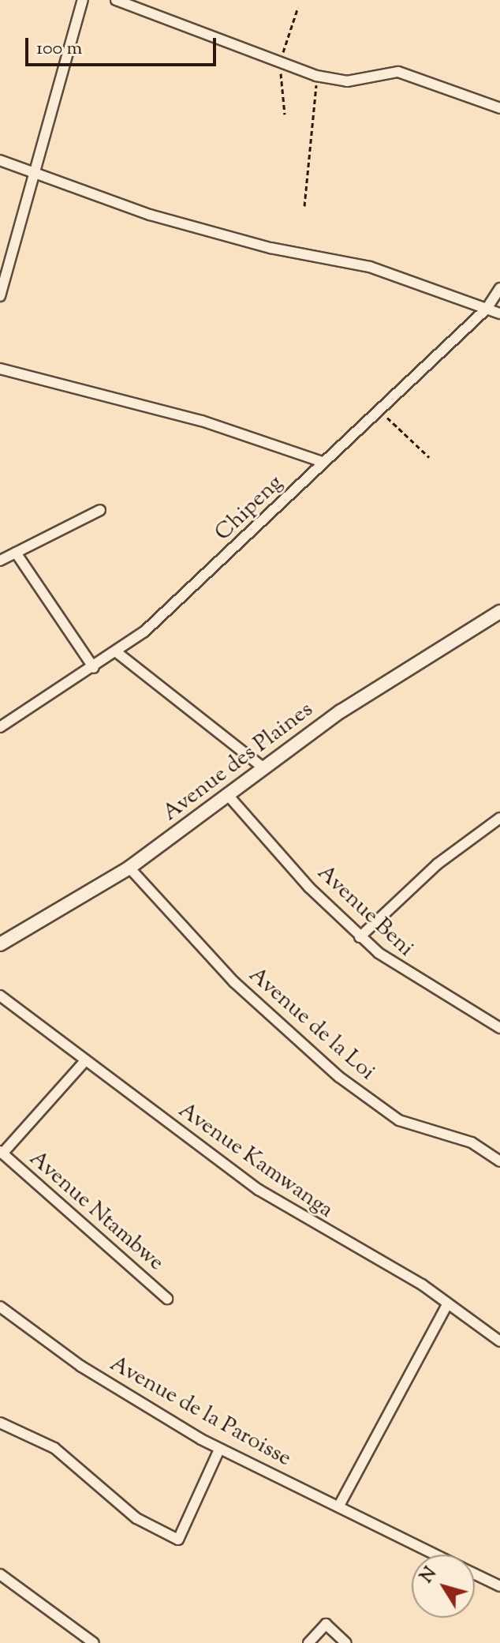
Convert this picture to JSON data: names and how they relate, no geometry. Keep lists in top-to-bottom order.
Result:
{
  "streets": {
    "street": [
      "Chipeng",
      "Avenue des Plaines",
      "Avenue Beni",
      "Avenue de la Loi",
      "Avenue Kamwanga",
      "Avenue Ntambwe",
      "Avenue de la Paroisse"
    ]
  },
  "crossings": [
    ["Avenue des Plaines", "Avenue Beni"],
    ["Avenue des Plaines", "Avenue de la Loi"]
  ],
  "scale_bar": "100 m",
  "north": "top left"
}
